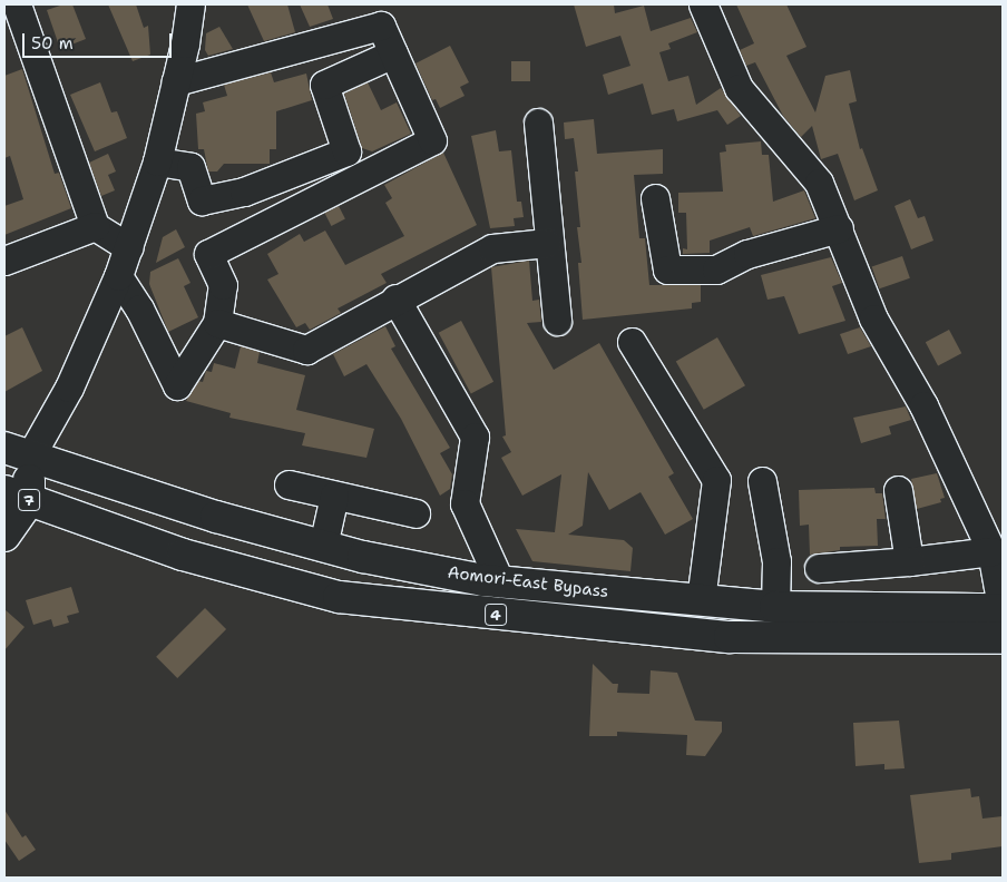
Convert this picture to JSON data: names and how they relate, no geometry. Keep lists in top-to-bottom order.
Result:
{
  "streets": {
    "highway": ["7", "Aomori-East Bypass", "4"]
  },
  "crossings": [
    ["7", "Aomori-East Bypass"]
  ],
  "scale_bar": "50 m"
}
